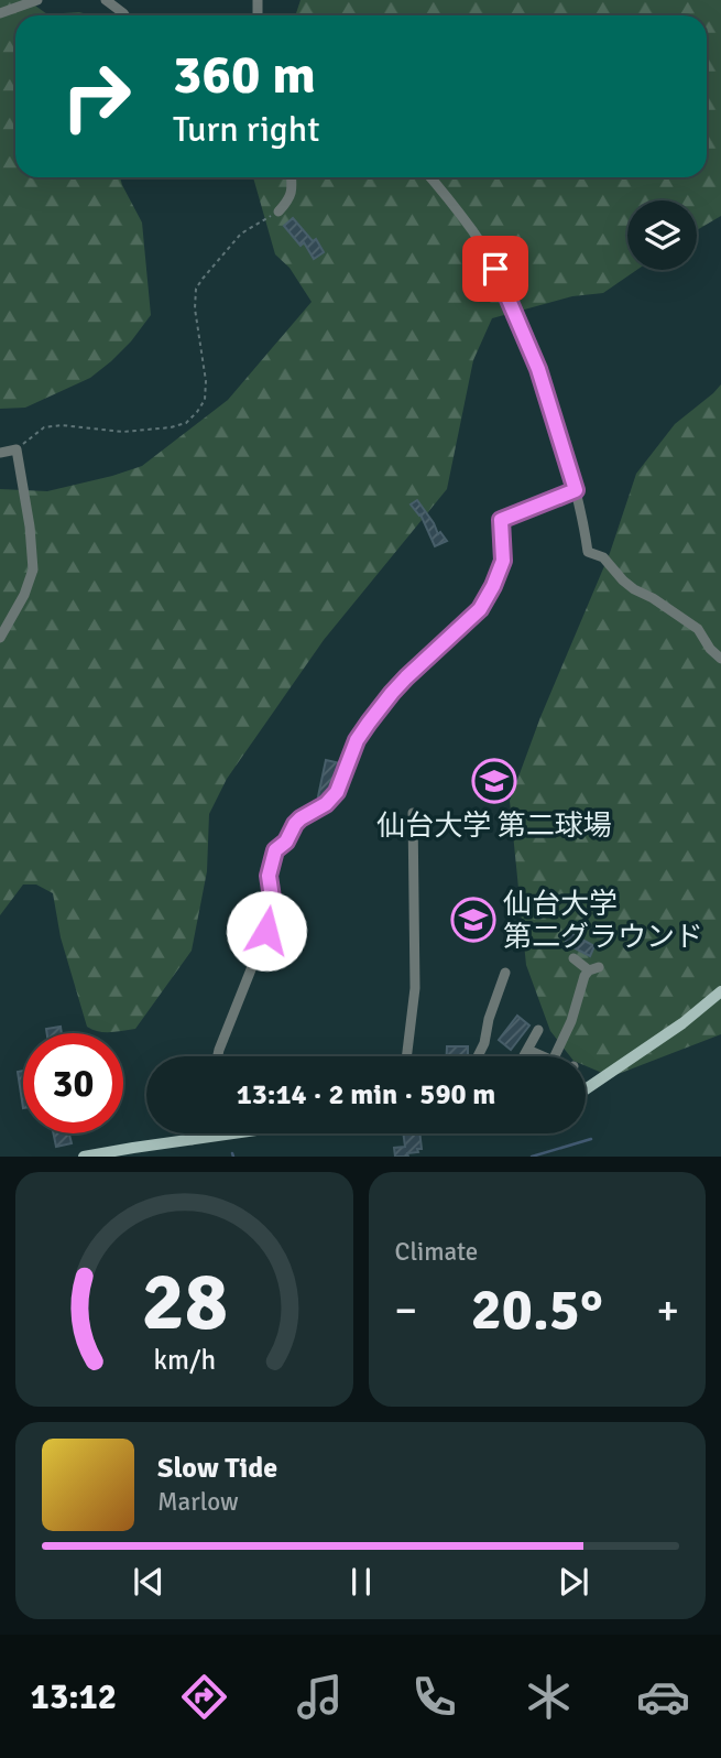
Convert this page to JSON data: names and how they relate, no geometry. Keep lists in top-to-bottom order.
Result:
{
  "places": {
    "school or university": ["仙台大学 第二球場", "仙台大学 第二グラウンド"]
  },
  "page": {
    "turn": ["360 m", "Turn right"],
    "limit": "30",
    "trip": "13:14 · 2 min · 590 m",
    "tile": "Climate",
    "heat": ["−", "20.5°", "+"],
    "song": ["Slow Tide", "Marlow"],
    "tabs": "13:12",
    "gauge": ["28", "km/h"]
  }
}
